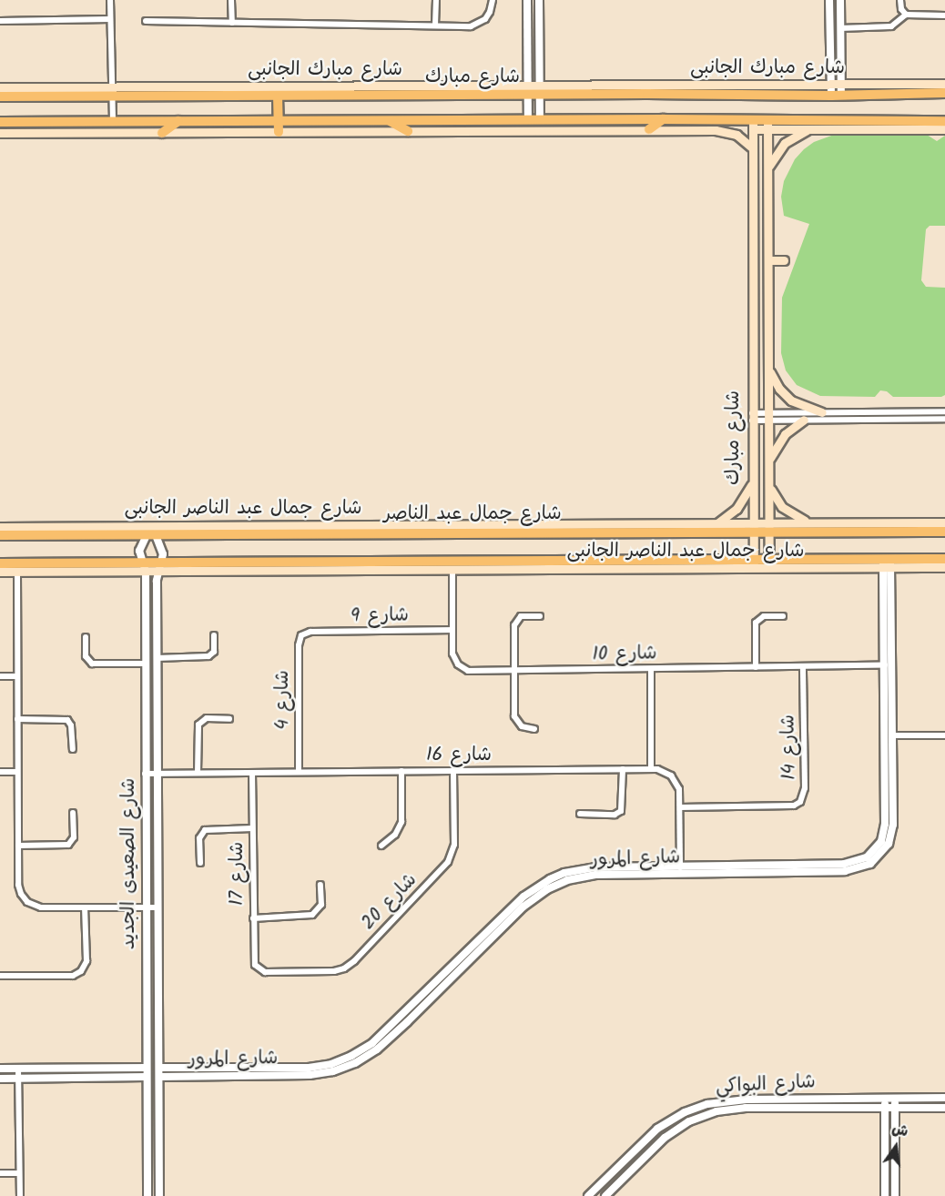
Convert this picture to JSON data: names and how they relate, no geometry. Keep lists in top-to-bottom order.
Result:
{
  "streets": {
    "main road": [
      "شارع مبارك الجانبى",
      "شارع مبارك",
      "شارع جمال عبد الناصر الجانبى",
      "شارع جمال عبد الناصر"
    ],
    "street": [
      "شارع 9",
      "شارع 10",
      "شارع 4",
      "شارع 14",
      "شارع 16",
      "شارع المرور",
      "شارع الصعيدى الجديد",
      "شارع 17",
      "شارع 20",
      "شارع البواكي"
    ]
  },
  "crossings": [
    ["شارع مبارك الجانبى", "شارع مبارك"],
    ["شارع مبارك", "شارع جمال عبد الناصر الجانبى"],
    ["شارع مبارك", "شارع جمال عبد الناصر"],
    ["شارع جمال عبد الناصر الجانبى", "شارع جمال عبد الناصر"],
    ["شارع جمال عبد الناصر الجانبى", "شارع 10"],
    ["شارع جمال عبد الناصر الجانبى", "شارع المرور"],
    ["شارع جمال عبد الناصر الجانبى", "شارع الصعيدى الجديد"],
    ["شارع جمال عبد الناصر", "شارع الصعيدى الجديد"],
    ["شارع 9", "شارع 10"],
    ["شارع 9", "شارع 4"],
    ["شارع 10", "شارع 14"],
    ["شارع 10", "شارع المرور"],
    ["شارع 4", "شارع 16"],
    ["شارع 14", "شارع 16"],
    ["شارع 16", "شارع المرور"],
    ["شارع 16", "شارع الصعيدى الجديد"],
    ["شارع 16", "شارع 17"],
    ["شارع 16", "شارع 20"],
    ["شارع المرور", "شارع الصعيدى الجديد"],
    ["شارع 17", "شارع 20"]
  ],
  "north": "top"
}
